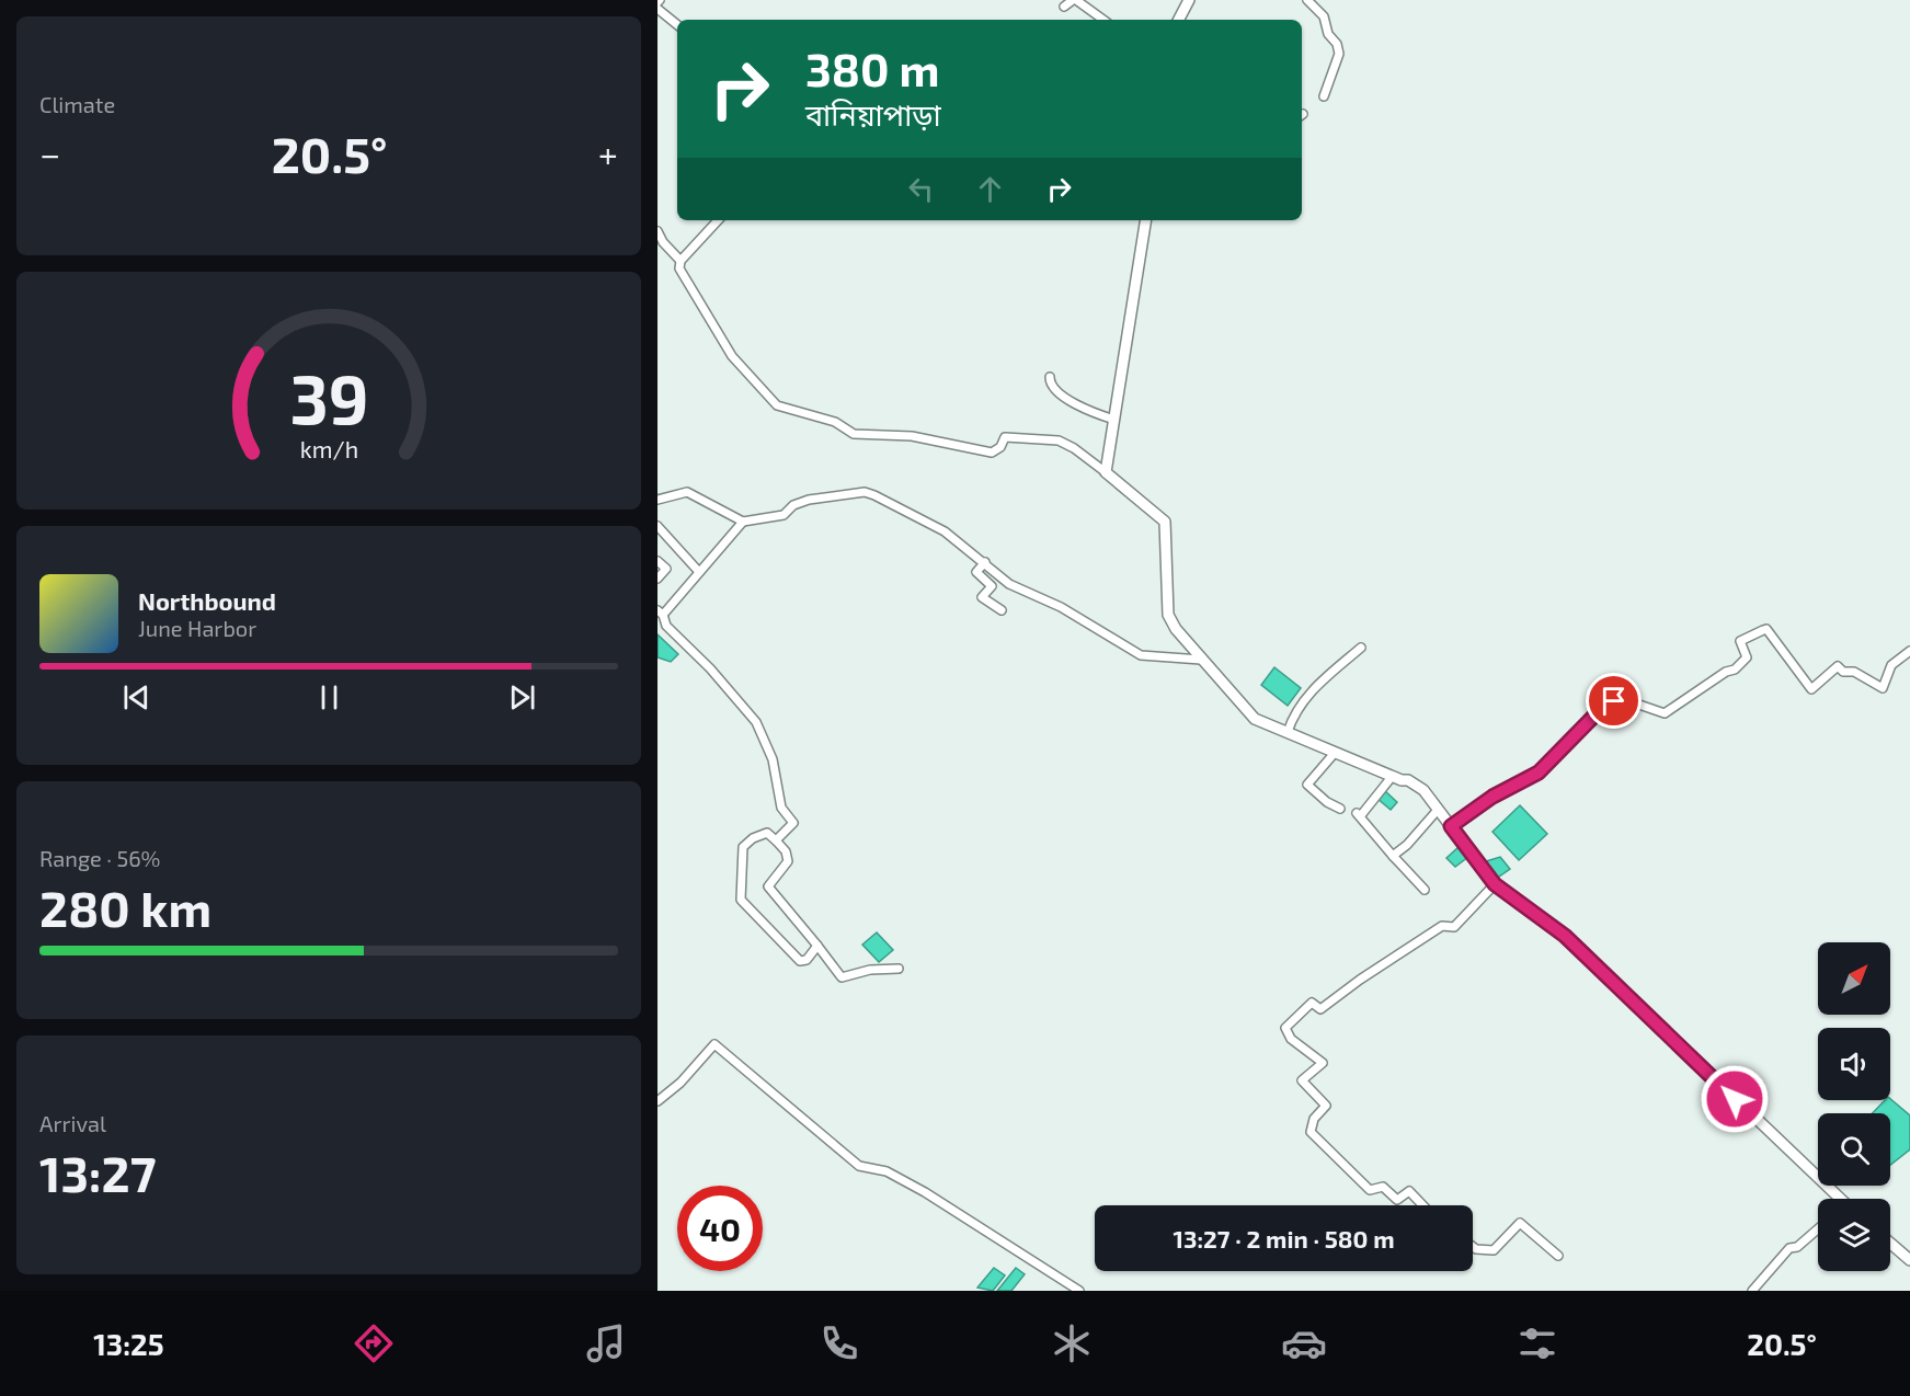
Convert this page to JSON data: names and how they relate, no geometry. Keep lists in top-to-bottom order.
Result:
{
  "north": "top right",
  "page": {
    "tile": [
      "Climate",
      ["Range · 56%", "280 km"],
      ["Arrival", "13:27"]
    ],
    "turn": ["380 m", "বানিয়াপাড়া"],
    "heat": ["−", "20.5°", "+"],
    "song": ["Northbound", "June Harbor"],
    "limit": "40",
    "trip": "13:27 · 2 min · 580 m",
    "tabs": ["13:25", "20.5°"],
    "gauge": ["39", "km/h"]
  }
}
